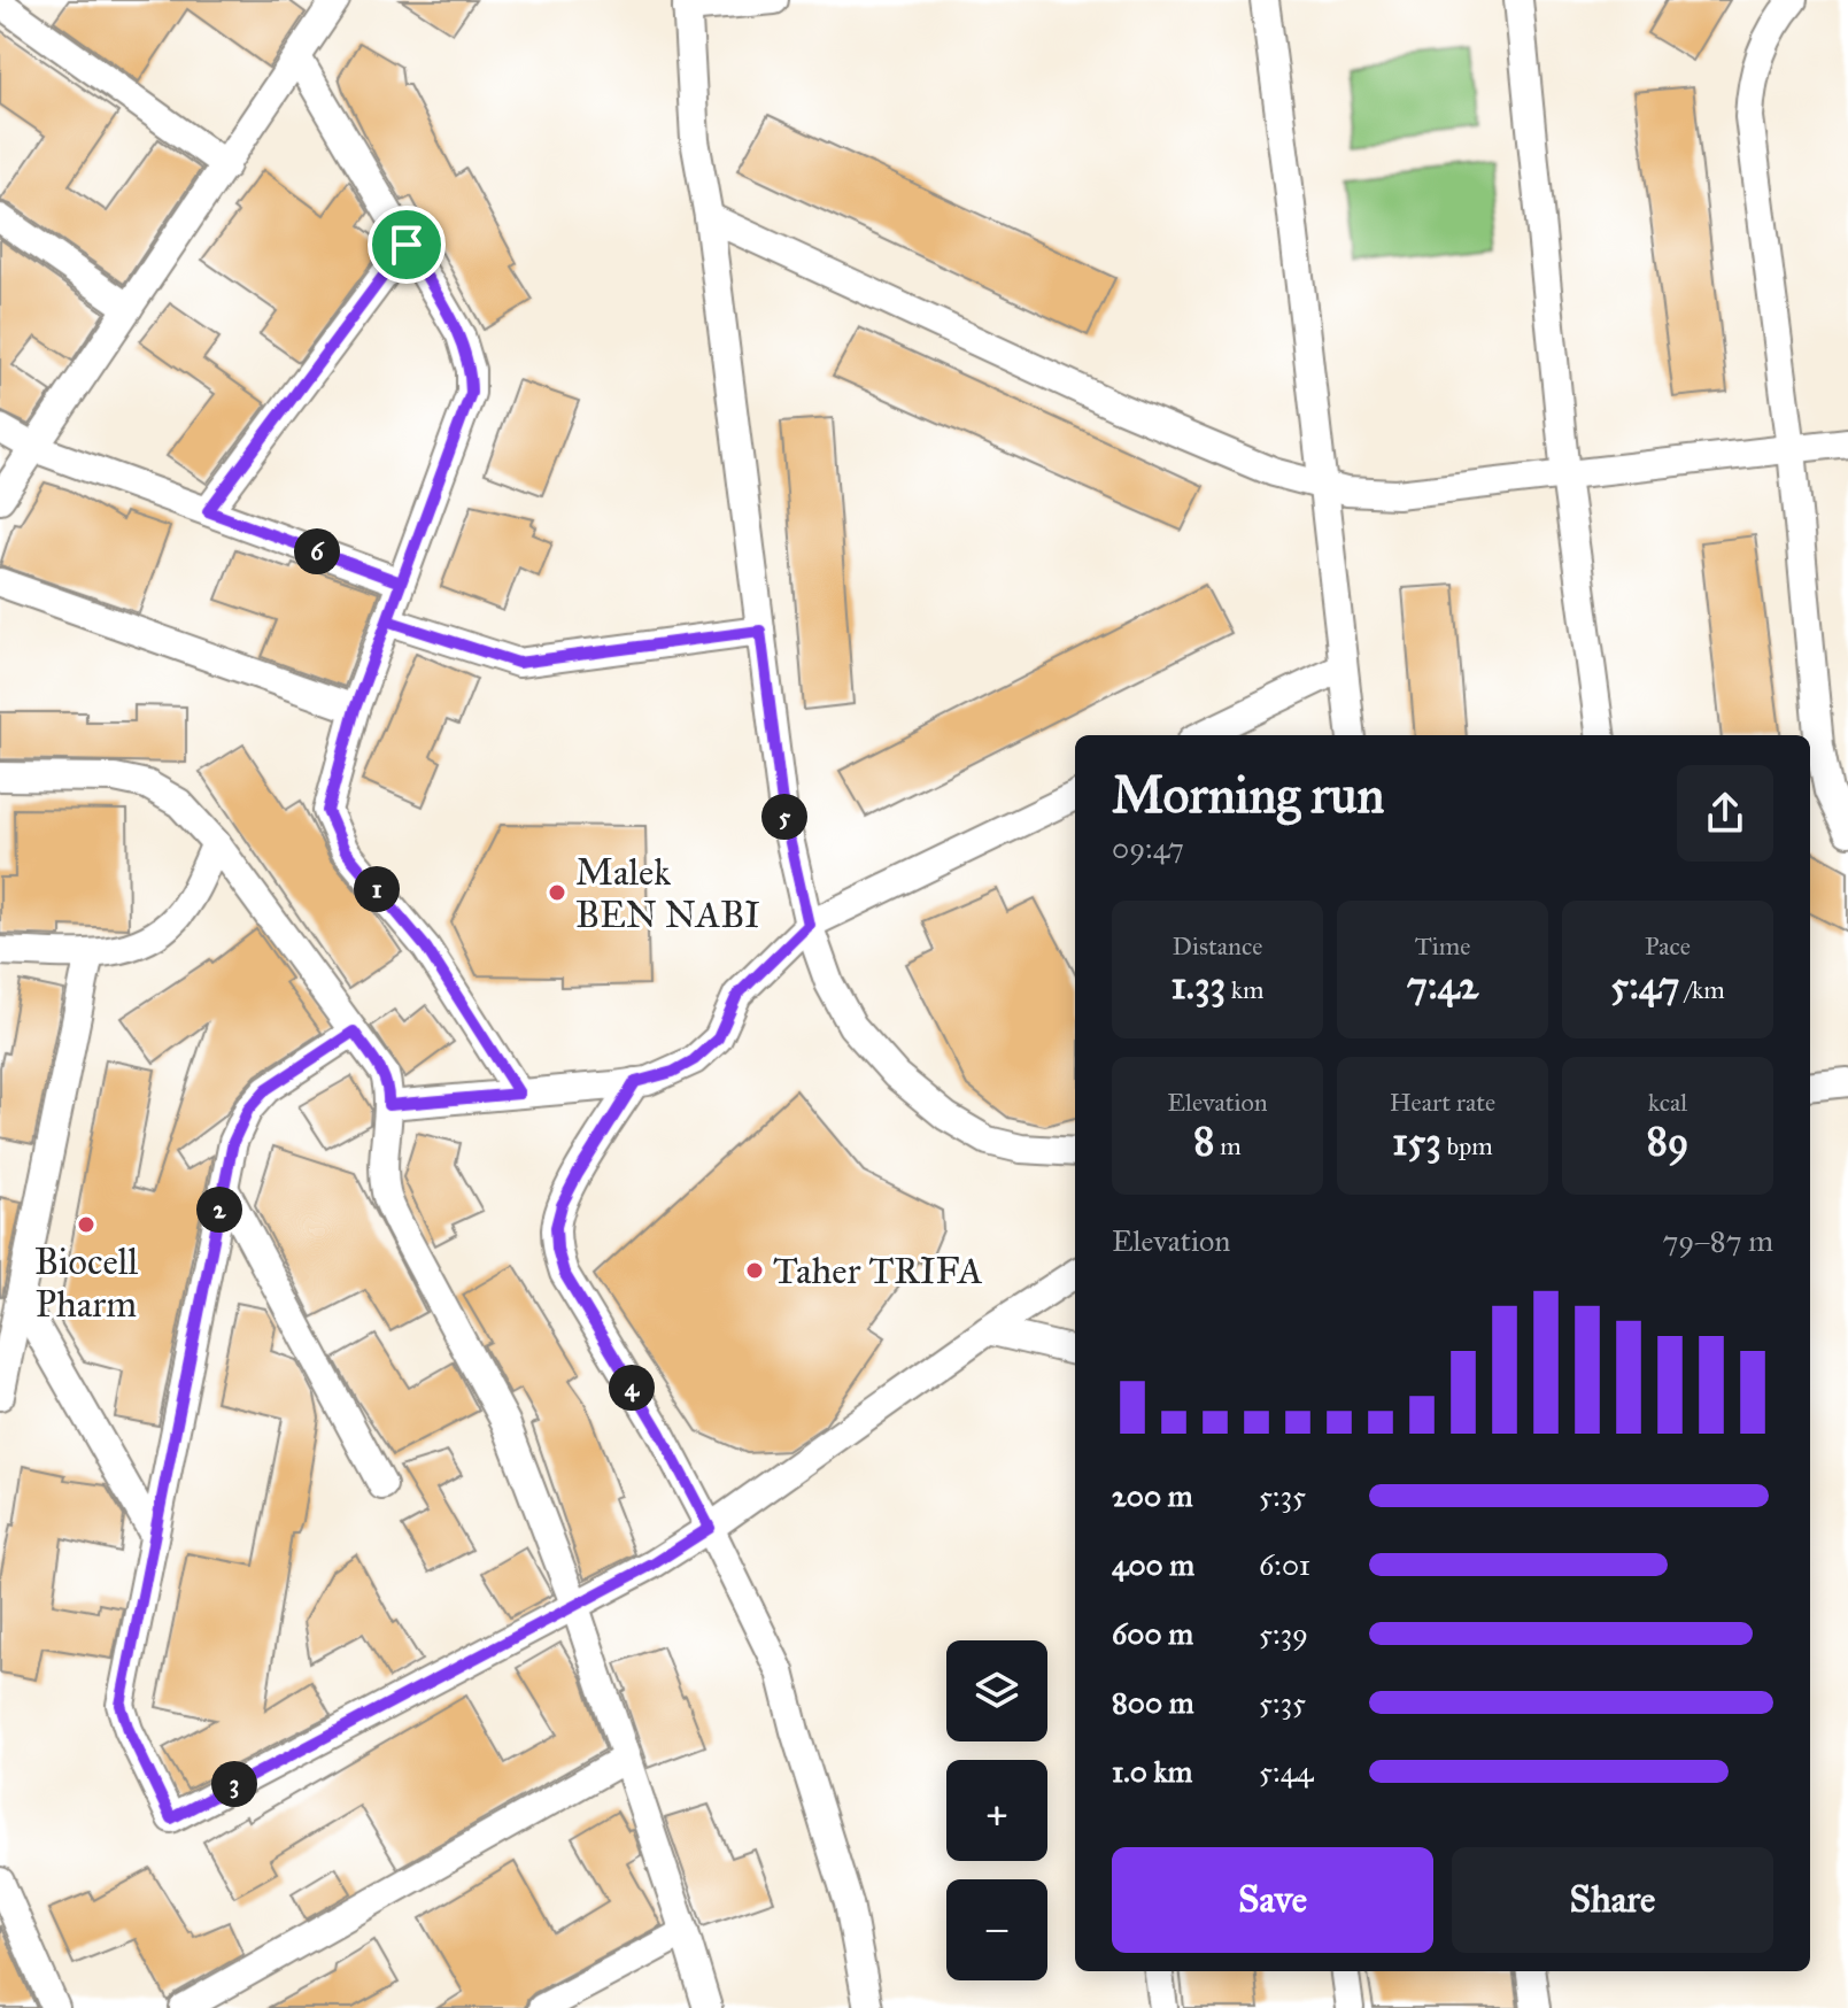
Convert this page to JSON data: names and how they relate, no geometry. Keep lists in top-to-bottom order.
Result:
{
  "places": ["Malek BEN NABI", "Biocell Pharm", "Taher TRIFA"],
  "page": {
    "pins": [
      "6",
      "5",
      "1",
      "2",
      "4",
      "3"
    ],
    "heading": ["Morning run", "09:47"],
    "stats": [
      ["Distance", "1.33 km"],
      ["Time", "7:42"],
      ["Pace", "5:47 /km"],
      ["Elevation", "8 m"],
      ["Heart rate", "153 bpm"],
      ["kcal", "89"]
    ],
    "chart": ["Elevation", "79–87 m"],
    "list": [
      {
        "name": "200 m",
        "note": "5:35"
      },
      {
        "name": "400 m",
        "note": "6:01"
      },
      {
        "name": "600 m",
        "note": "5:39"
      },
      {
        "name": "800 m",
        "note": "5:35"
      },
      {
        "name": "1.0 km",
        "note": "5:44"
      }
    ],
    "map_buttons": ["+", "−"],
    "buttons": ["Save", "Share"]
  }
}
